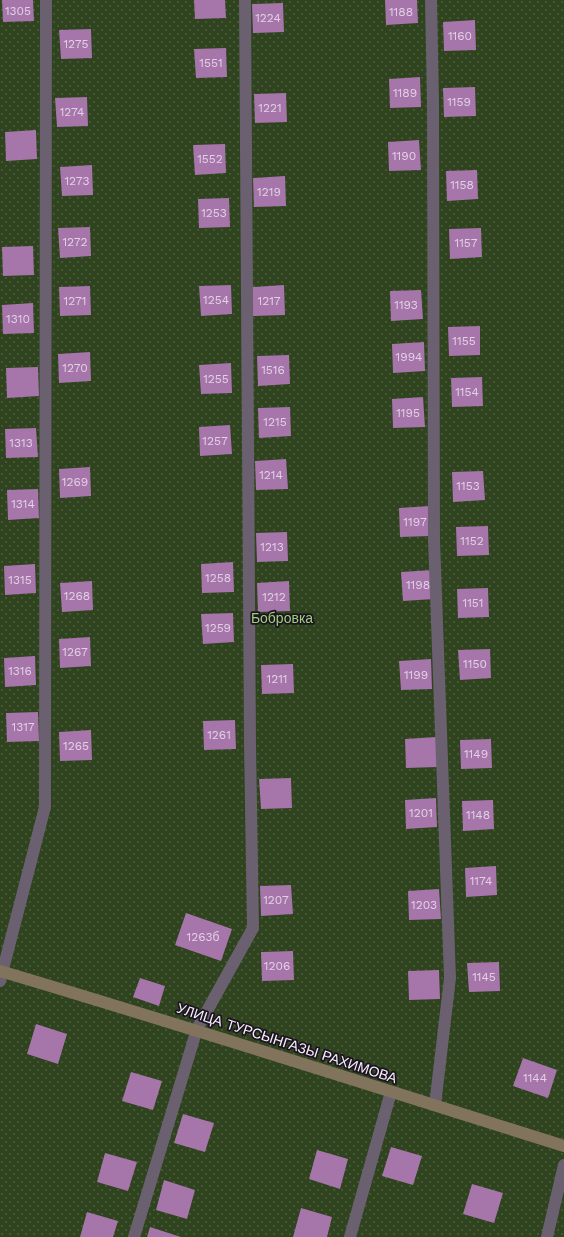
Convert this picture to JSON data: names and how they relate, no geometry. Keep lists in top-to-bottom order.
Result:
{
  "streets": {
    "street": ["УЛИЦА ТУРСЫНГАЗЫ РАХИМОВА"]
  },
  "parks": ["Бобровка"],
  "house_numbers": [
    "1305",
    "1188",
    "1224",
    "1160",
    "1275",
    "1551",
    "1189",
    "1159",
    "1221",
    "1274",
    "1190",
    "1552",
    "1273",
    "1158",
    "1219",
    "1253",
    "1272",
    "1157",
    "1254",
    "1271",
    "1217",
    "1193",
    "1310",
    "1155",
    "1994",
    "1270",
    "1516",
    "1255",
    "1154",
    "1195",
    "1215",
    "1257",
    "1313",
    "1214",
    "1269",
    "1153",
    "1314",
    "1197",
    "1152",
    "1213",
    "1258",
    "1315",
    "1198",
    "1268",
    "1212",
    "1151",
    "1259",
    "1267",
    "1150",
    "1316",
    "1199",
    "1211",
    "1317",
    "1261",
    "1265",
    "1149",
    "1201",
    "1148",
    "1174",
    "1207",
    "1203",
    "1263б",
    "1206",
    "1145",
    "1144"
  ]
}
